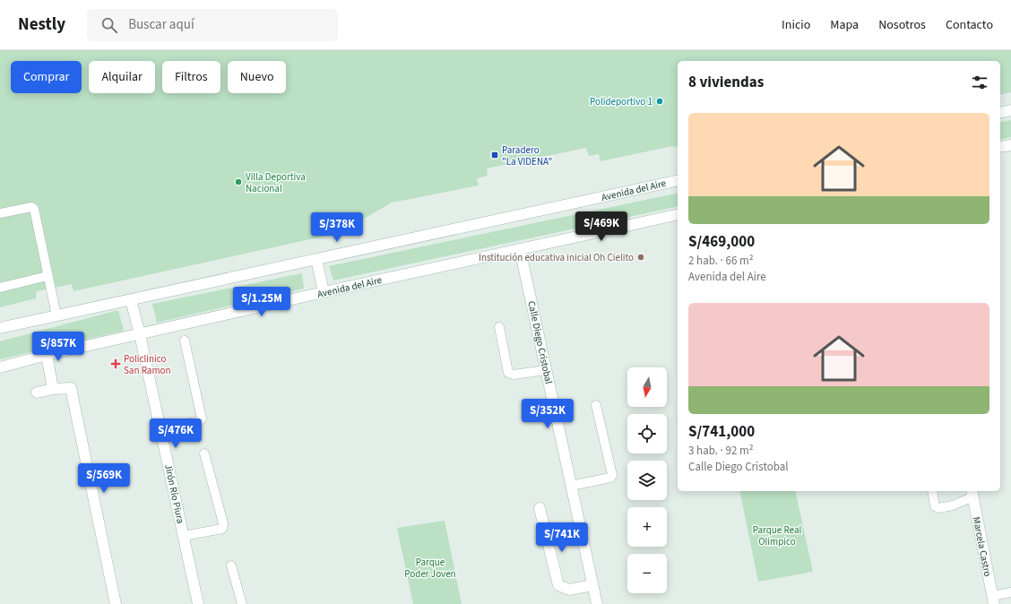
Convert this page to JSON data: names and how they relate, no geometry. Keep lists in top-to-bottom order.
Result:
{
  "streets": {
    "main road": [
      "Avenida del Aire",
      "Calle Diego Cristobal",
      "Jirón Río Piura",
      "Marcela Castro"
    ]
  },
  "crossings": [
    ["Avenida del Aire", "Calle Diego Cristobal"],
    ["Avenida del Aire", "Jirón Río Piura"]
  ],
  "parks": ["Parque Real Olimpico", "Parque Poder Joven"],
  "places": {
    "other": ["Polideportivo 1", "Villa Deportiva Nacional", "Institución educativa inicial Oh Cielito"],
    "transit": ["Paradero \"La VIDENA\""],
    "health": ["Policlinico San Ramon"]
  },
  "north": "bottom",
  "page": {
    "header": "Nestly",
    "search": "Buscar aquí",
    "nav": [
      "Inicio",
      "Mapa",
      "Nosotros",
      "Contacto"
    ],
    "chip": [
      "Comprar",
      "Alquilar",
      "Filtros",
      "Nuevo"
    ],
    "heading": "8 viviendas",
    "list": [
      {
        "name": "S/469,000",
        "note": "2 hab. · 66 m² · Avenida del Aire"
      },
      {
        "name": "S/741,000",
        "note": "3 hab. · 92 m² · Calle Diego Cristobal"
      }
    ],
    "price": [
      "S/469K",
      "S/378K",
      "S/1.25M",
      "S/857K",
      "S/352K",
      "S/476K",
      "S/569K",
      "S/741K"
    ],
    "map_buttons": ["+", "−"]
  }
}
